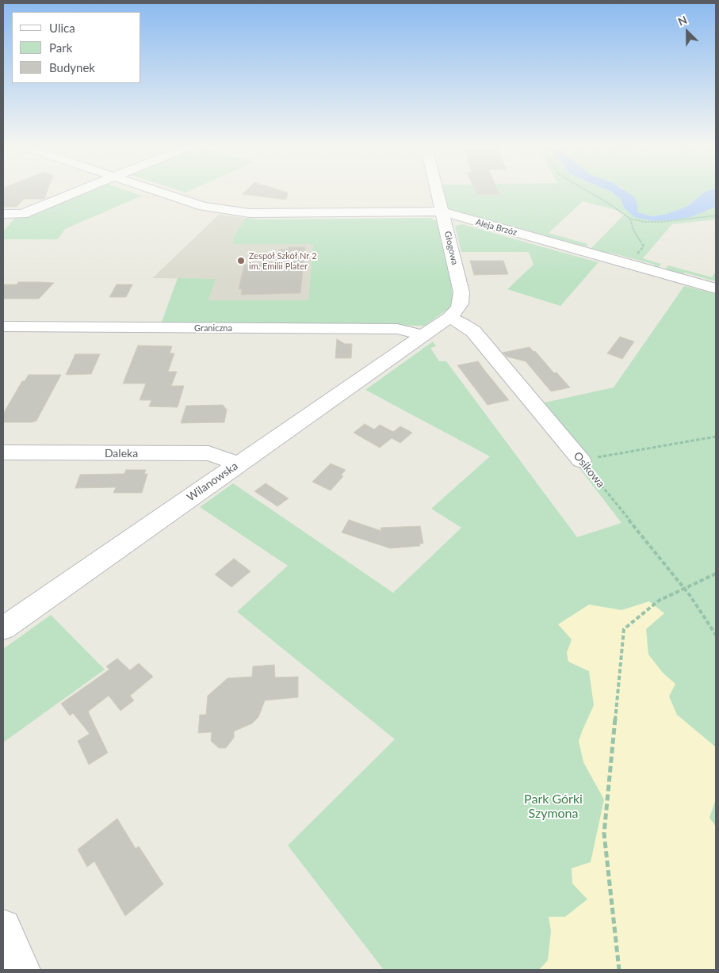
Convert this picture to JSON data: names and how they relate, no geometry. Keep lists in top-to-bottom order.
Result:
{
  "streets": {
    "street": [
      "Aleja Brzóz",
      "Głogowa",
      "Graniczna",
      "Daleka",
      "Osikowa",
      "Wilanowska"
    ]
  },
  "crossings": [
    ["Aleja Brzóz", "Głogowa"],
    ["Głogowa", "Graniczna"],
    ["Głogowa", "Osikowa"],
    ["Głogowa", "Wilanowska"],
    ["Graniczna", "Wilanowska"],
    ["Daleka", "Wilanowska"]
  ],
  "parks": ["Park Górki Szymona"],
  "places": ["Zespół Szkół Nr 2 im. Emilii Plater"],
  "legend": ["Ulica", "Park", "Budynek"],
  "north": "top left"
}
